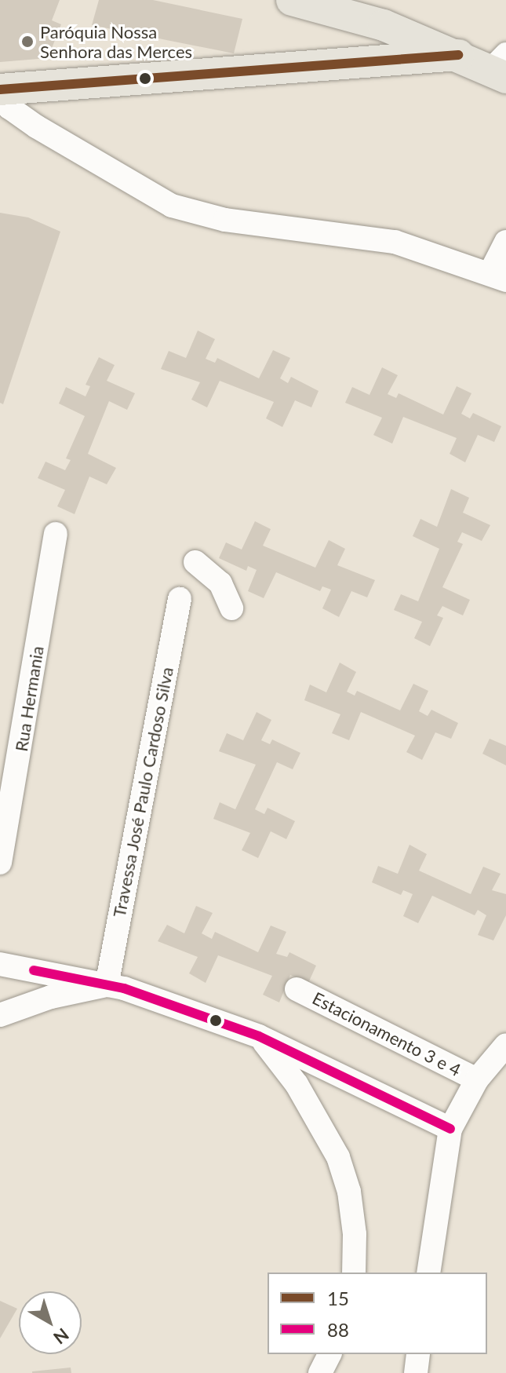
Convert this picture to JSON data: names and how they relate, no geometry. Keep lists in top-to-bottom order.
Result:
{
  "streets": {
    "street": ["Rua Hermania", "Travessa José Paulo Cardoso Silva", "Estacionamento 3 e 4"]
  },
  "places": ["Paróquia Nossa Senhora das Merces"],
  "lines": ["transit line 15", "transit line 88"],
  "legend": ["15", "88"],
  "north": "bottom right"
}
